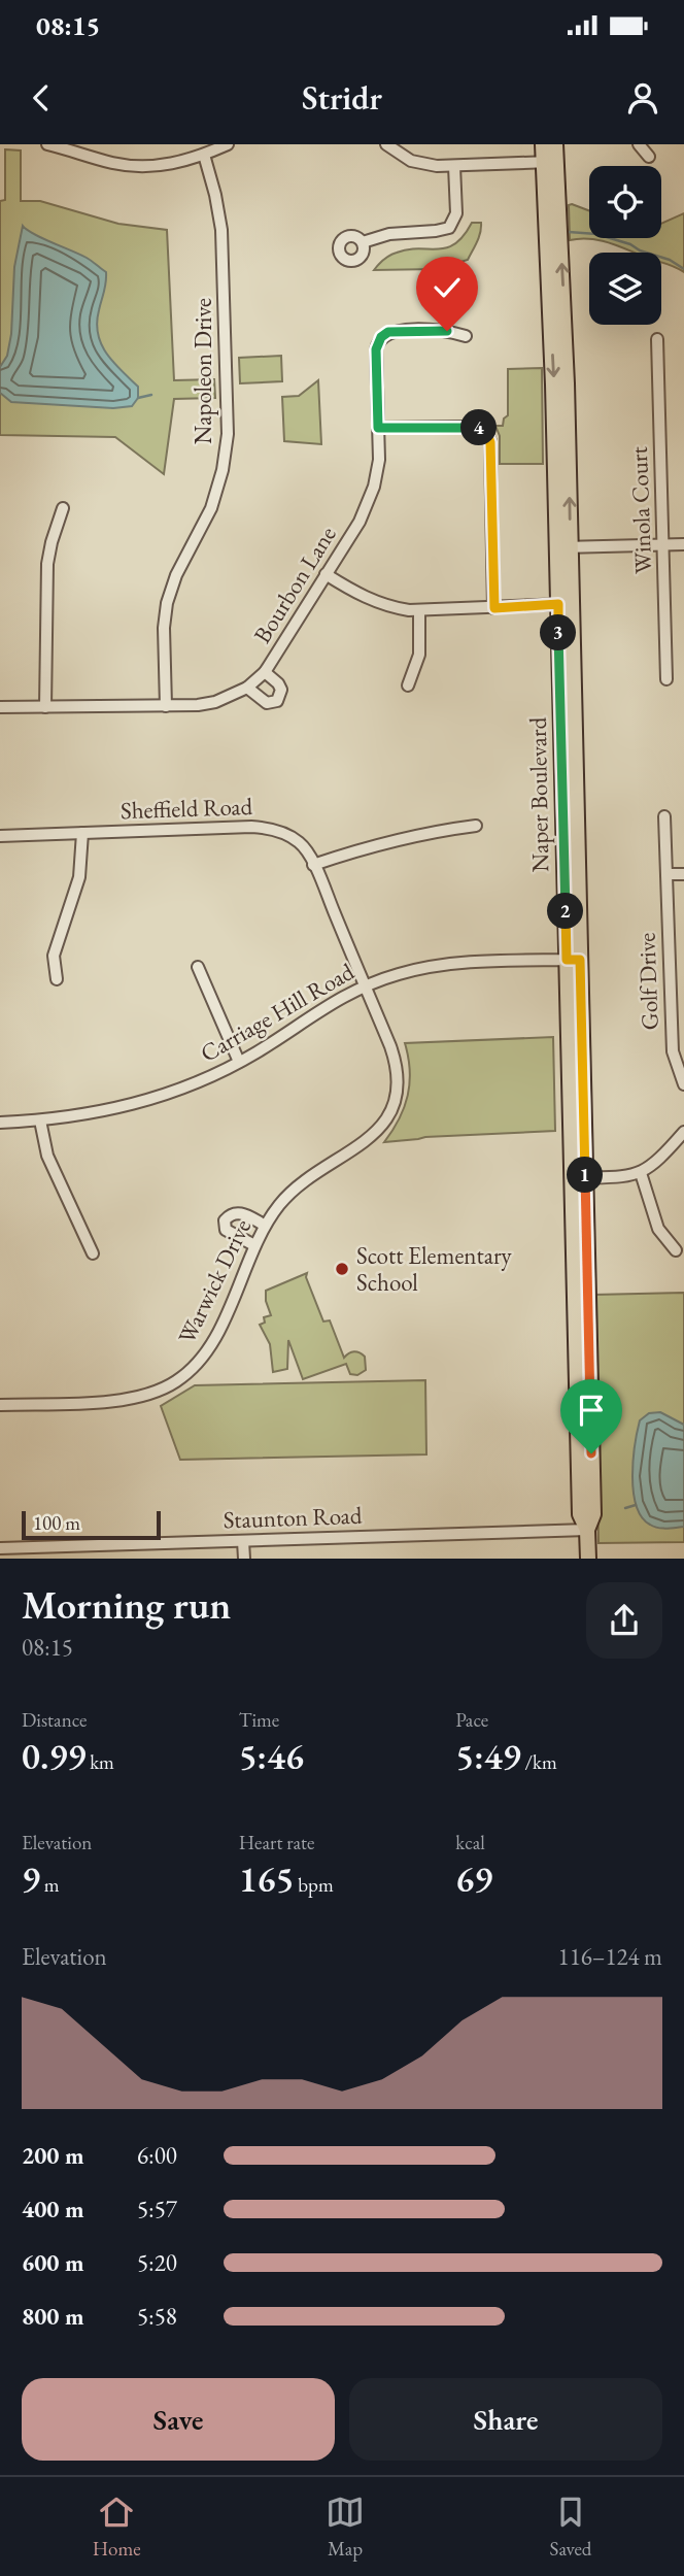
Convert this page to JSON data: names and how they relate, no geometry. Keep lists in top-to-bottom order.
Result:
{
  "streets": {
    "main road": ["Naper Boulevard"],
    "street": [
      "Napoleon Drive",
      "Winola Court",
      "Bourbon Lane",
      "Sheffield Road",
      "Golf Drive",
      "Carriage Hill Road",
      "Warwick Drive",
      "Staunton Road"
    ]
  },
  "crossings": [
    ["Napoleon Drive", "Bourbon Lane"],
    ["Naper Boulevard", "Carriage Hill Road"],
    ["Naper Boulevard", "Staunton Road"],
    ["Sheffield Road", "Carriage Hill Road"],
    ["Sheffield Road", "Warwick Drive"],
    ["Carriage Hill Road", "Warwick Drive"]
  ],
  "places": ["Scott Elementary School"],
  "scale_bar": "100 m",
  "page": {
    "status": "08:15",
    "header": "Stridr",
    "pins": [
      "4",
      "3",
      "2",
      "1"
    ],
    "scale": "100 m",
    "heading": ["Morning run", "08:15"],
    "stats": [
      ["Distance", "0.99 km"],
      ["Time", "5:46"],
      ["Pace", "5:49 /km"],
      ["Elevation", "9 m"],
      ["Heart rate", "165 bpm"],
      ["kcal", "69"]
    ],
    "chart": ["Elevation", "116–124 m"],
    "list": [
      {
        "name": "200 m",
        "note": "6:00"
      },
      {
        "name": "400 m",
        "note": "5:57"
      },
      {
        "name": "600 m",
        "note": "5:20"
      },
      {
        "name": "800 m",
        "note": "5:58"
      }
    ],
    "buttons": ["Save", "Share"],
    "tabs": ["Home", "Map", "Saved"]
  }
}
